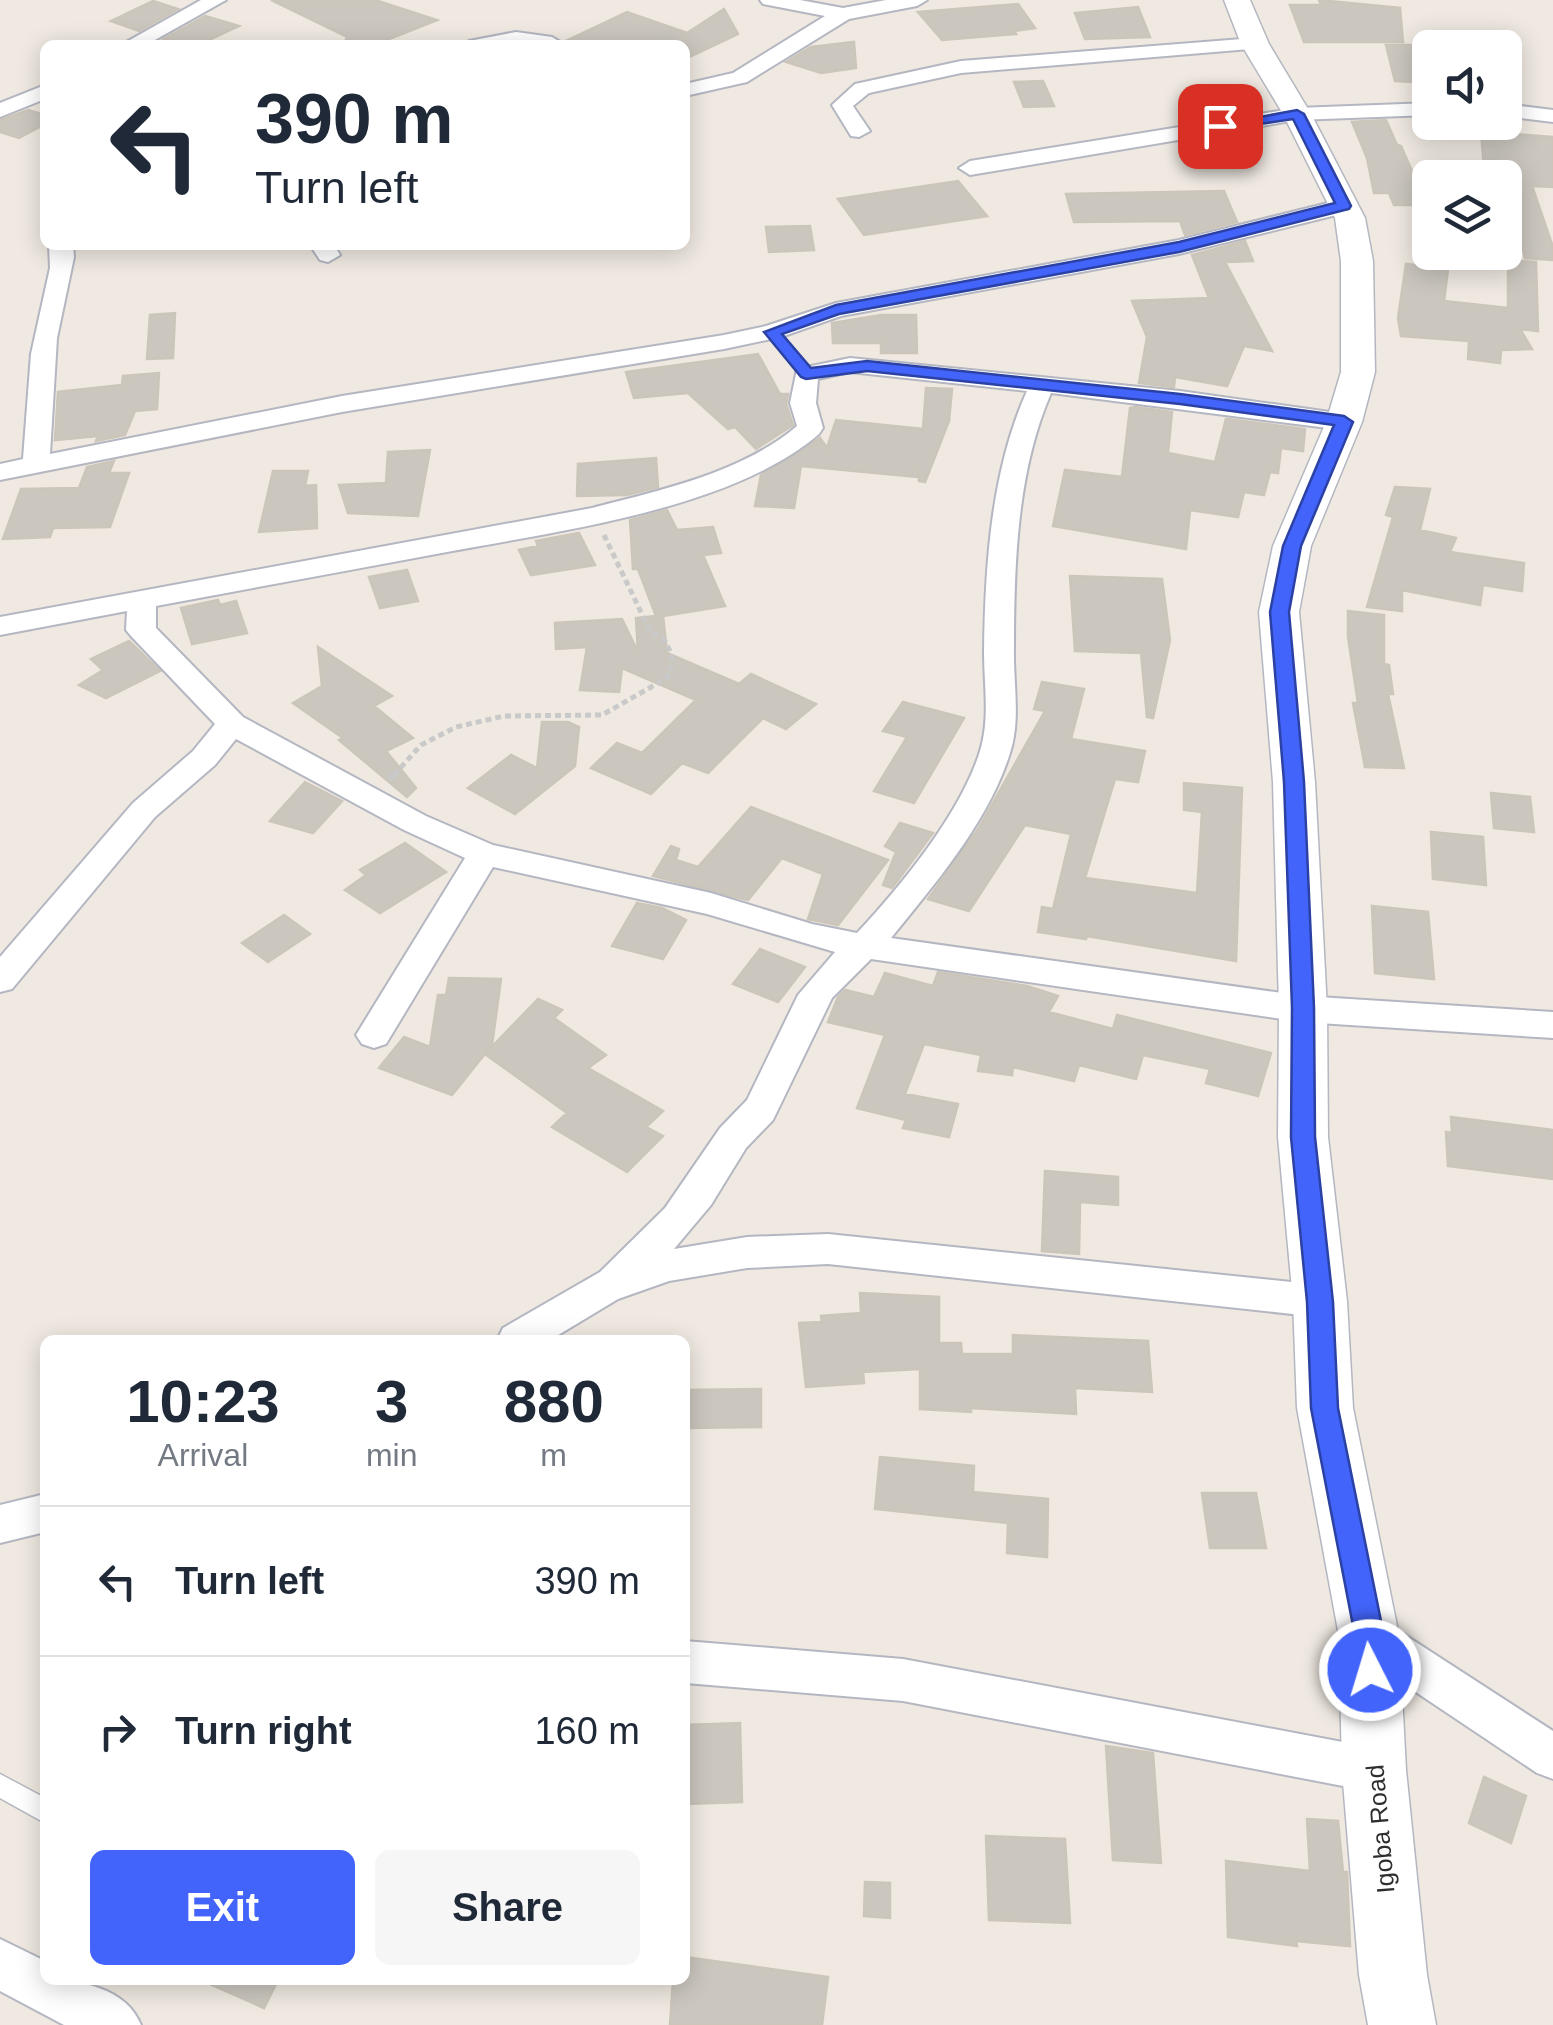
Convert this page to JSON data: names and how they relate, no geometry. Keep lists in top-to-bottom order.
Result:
{
  "streets": {
    "street": ["Igoba Road"]
  },
  "page": {
    "turn": ["390 m", "Turn left"],
    "eta": [
      "10:23",
      "Arrival",
      "3",
      "min",
      "880",
      "m"
    ],
    "list": [
      {
        "name": "Turn left",
        "value": "390 m"
      },
      {
        "name": "Turn right",
        "value": "160 m"
      }
    ],
    "buttons": ["Exit", "Share"]
  }
}
